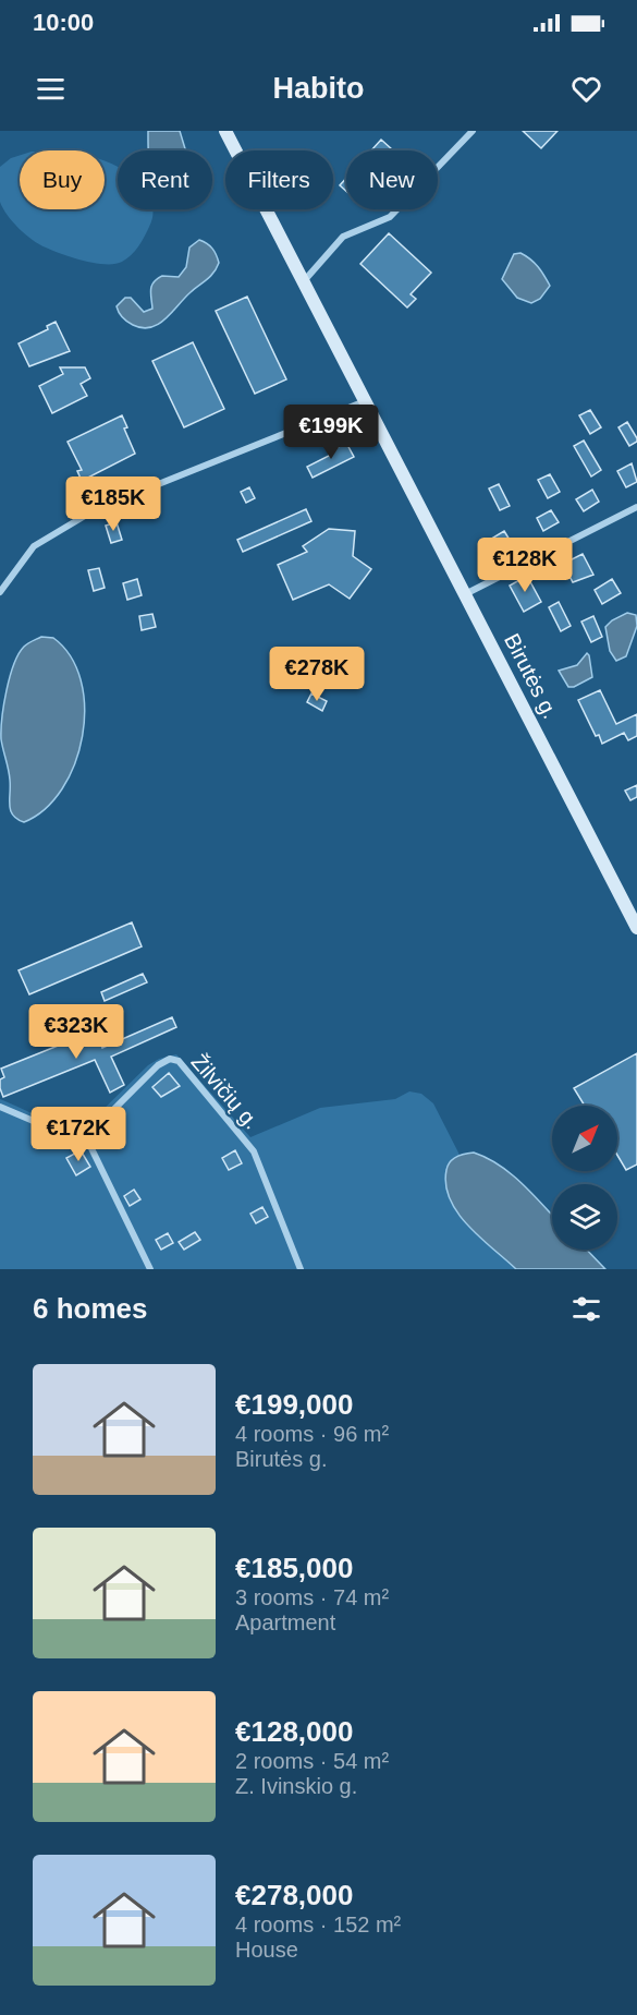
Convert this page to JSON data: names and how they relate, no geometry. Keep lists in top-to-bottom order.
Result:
{
  "streets": {
    "main road": ["Birutės g."],
    "street": ["Žilvičių g."]
  },
  "north": "top right",
  "page": {
    "status": "10:00",
    "header": "Habito",
    "chip": [
      "Buy",
      "Rent",
      "Filters",
      "New"
    ],
    "price": [
      "€199K",
      "€185K",
      "€128K",
      "€278K",
      "€323K",
      "€172K"
    ],
    "heading": "6 homes",
    "list": [
      {
        "name": "€199,000",
        "note": "4 rooms · 96 m² · Birutės g."
      },
      {
        "name": "€185,000",
        "note": "3 rooms · 74 m² · Apartment"
      },
      {
        "name": "€128,000",
        "note": "2 rooms · 54 m² · Z. Ivinskio g."
      },
      {
        "name": "€278,000",
        "note": "4 rooms · 152 m² · House"
      }
    ]
  }
}
